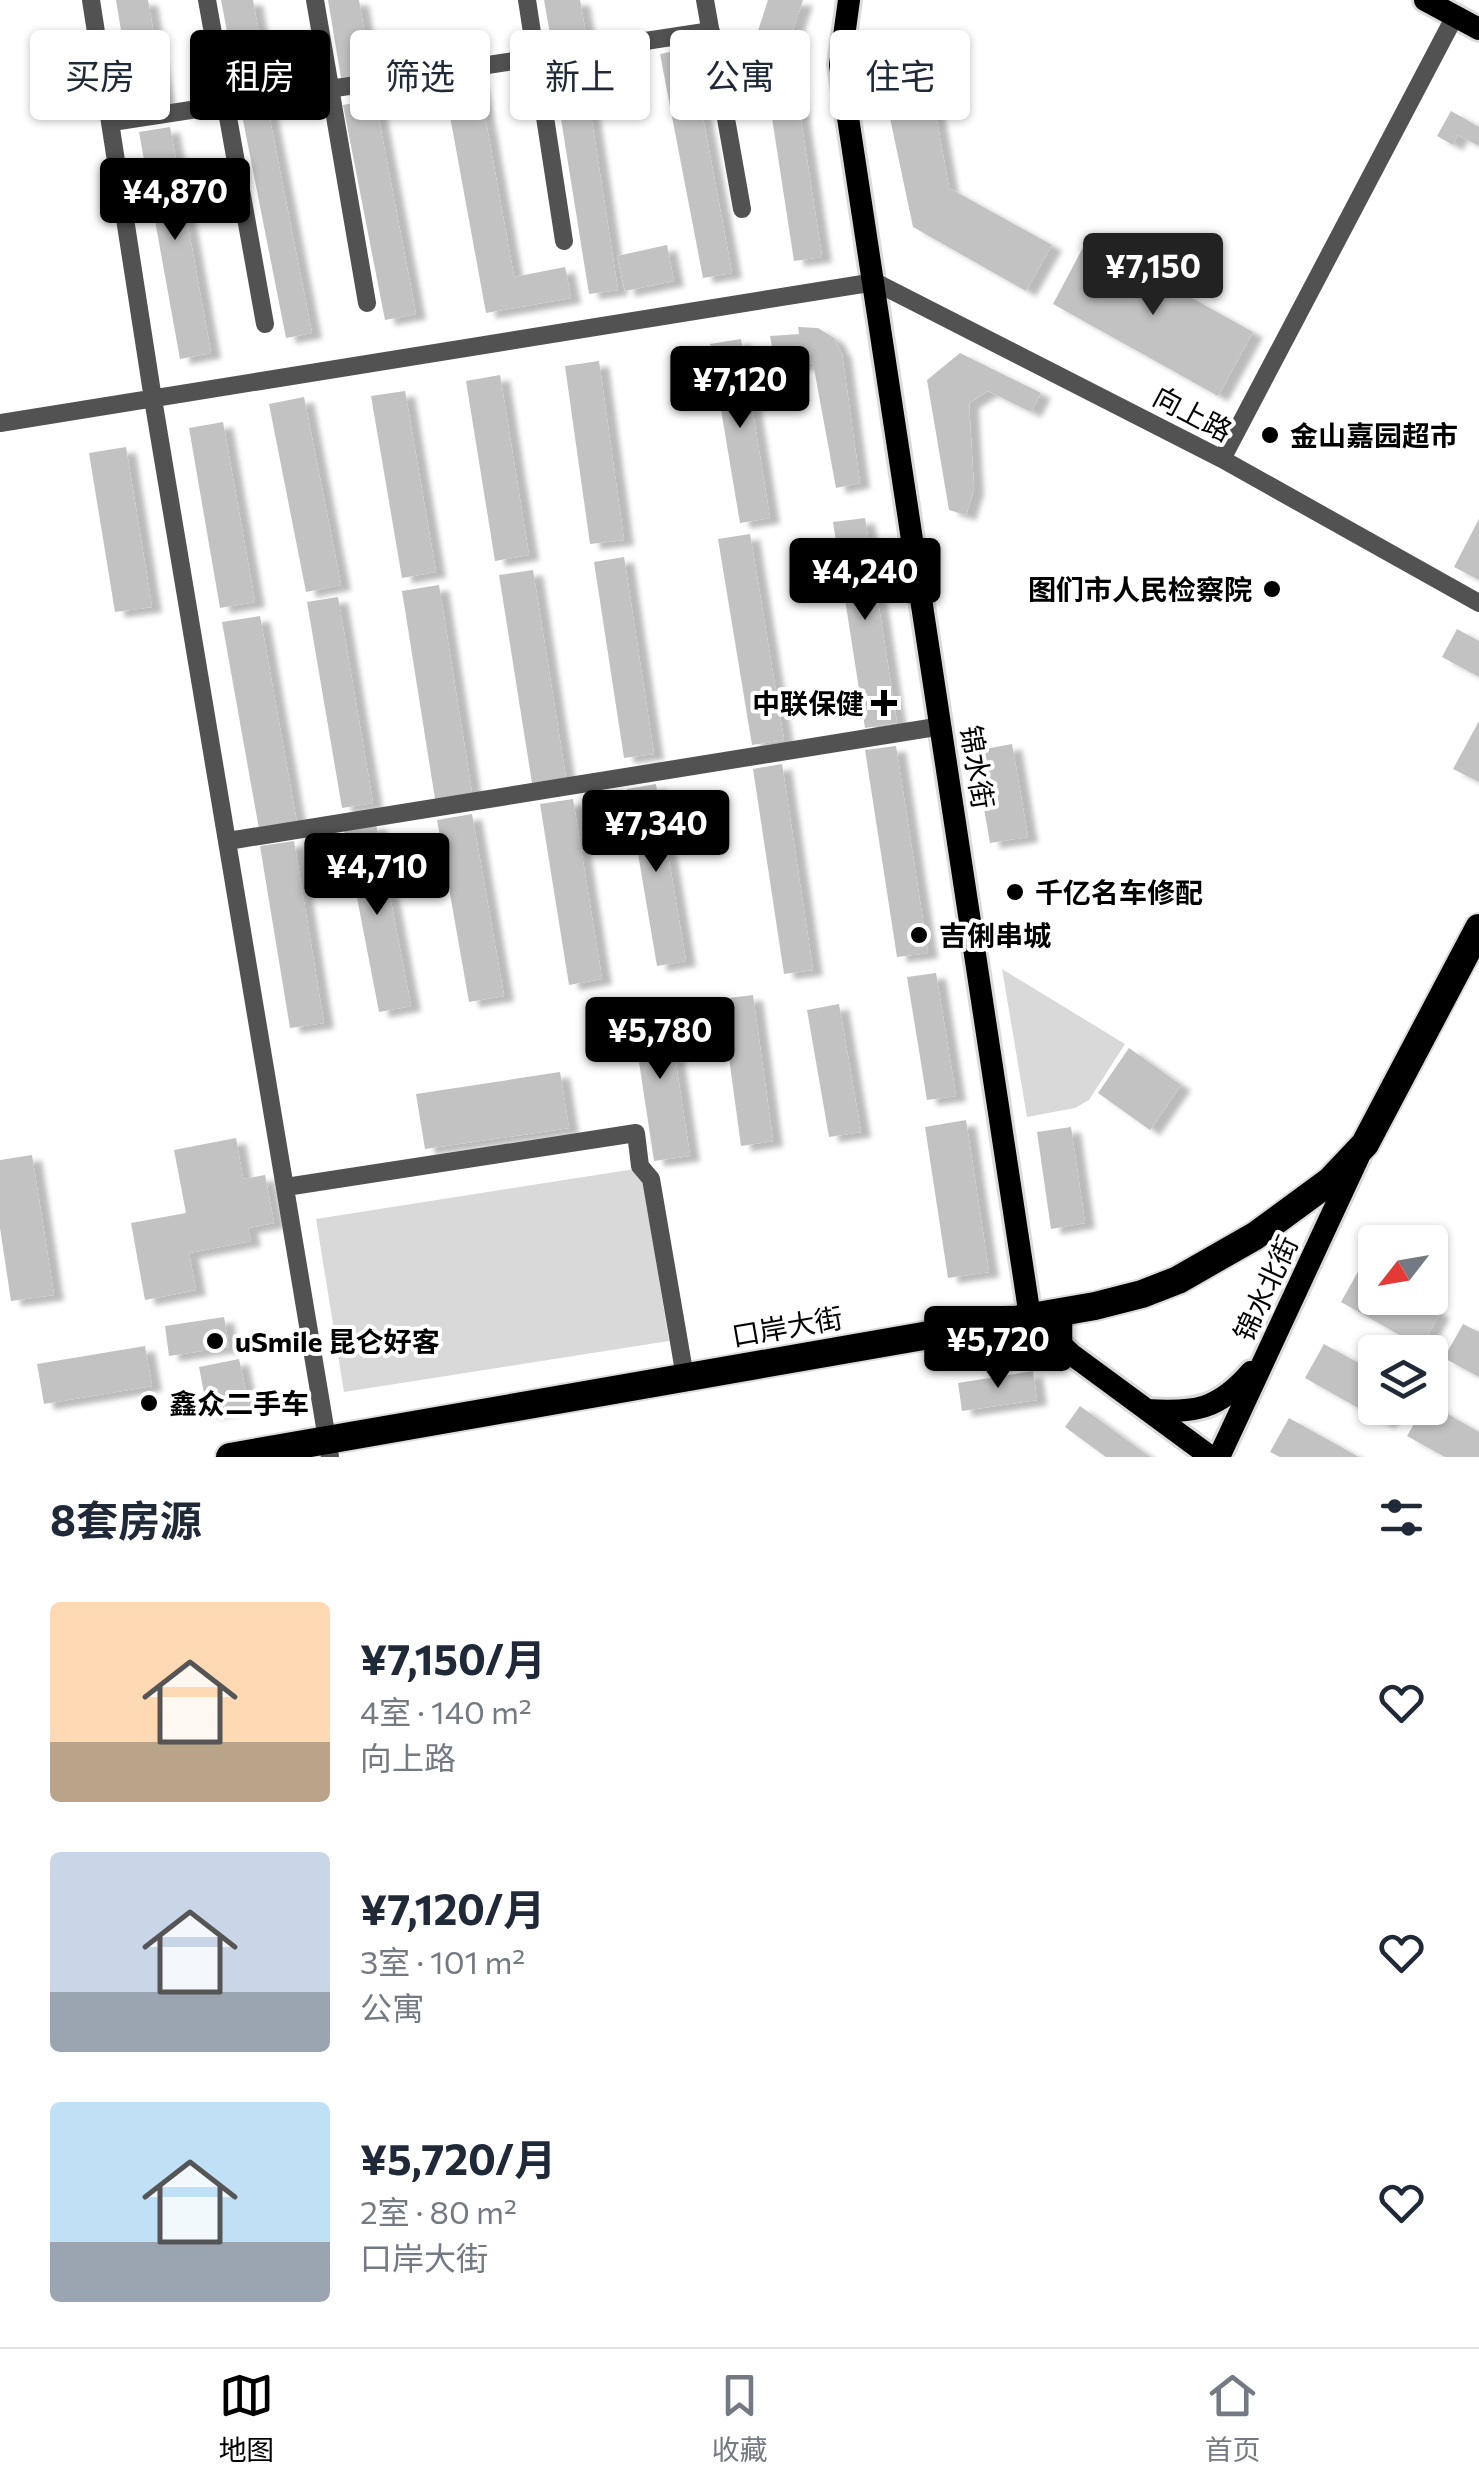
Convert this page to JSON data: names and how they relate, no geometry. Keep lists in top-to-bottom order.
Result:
{
  "streets": {
    "highway": ["口岸大街"],
    "main road": ["锦水街", "锦水北街"],
    "street": ["向上路"]
  },
  "crossings": [
    ["向上路", "锦水街"],
    ["锦水街", "口岸大街"],
    ["锦水北街", "口岸大街"]
  ],
  "places": {
    "other": [
      "金山嘉园超市",
      "图们市人民检察院",
      "千亿名车修配",
      "吉俐串城",
      "uSmile 昆仑好客",
      "鑫众二手车"
    ],
    "health": ["中联保健"]
  },
  "north": "bottom left",
  "page": {
    "chip": [
      "买房",
      "租房",
      "筛选",
      "新上",
      "公寓",
      "住宅"
    ],
    "price": [
      "¥4,870",
      "¥7,150",
      "¥7,120",
      "¥4,240",
      "¥7,340",
      "¥4,710",
      "¥5,780",
      "¥5,720"
    ],
    "heading": "8套房源",
    "list": [
      {
        "name": "¥7,150/月",
        "note": "4室 · 140 m² · 向上路"
      },
      {
        "name": "¥7,120/月",
        "note": "3室 · 101 m² · 公寓"
      },
      {
        "name": "¥5,720/月",
        "note": "2室 · 80 m² · 口岸大街"
      }
    ],
    "tabs": ["地图", "收藏", "首页"]
  }
}
